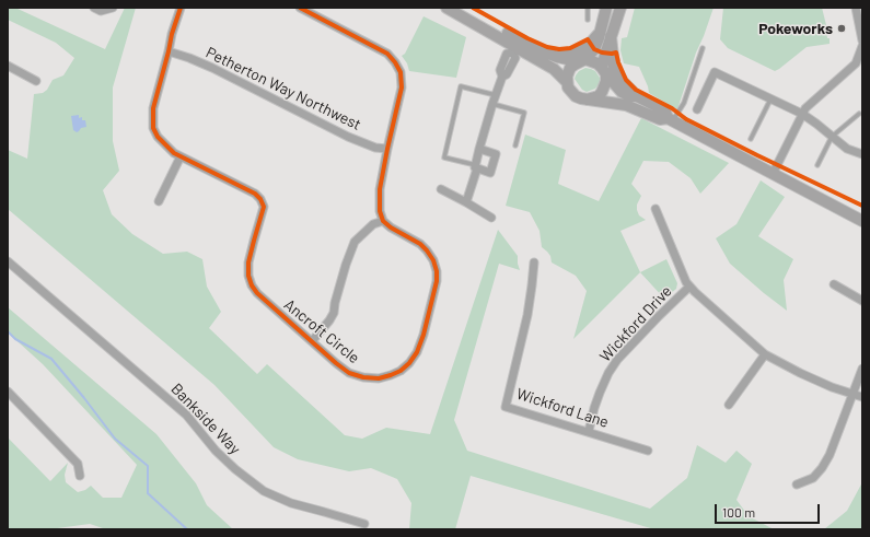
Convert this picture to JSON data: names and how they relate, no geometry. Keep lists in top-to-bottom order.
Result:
{
  "streets": {
    "street": [
      "Petherton Way Northwest",
      "Wickford Drive",
      "Ancroft Circle",
      "Wickford Lane",
      "Bankside Way"
    ]
  },
  "crossings": [
    ["Petherton Way Northwest", "Ancroft Circle"],
    ["Wickford Drive", "Wickford Lane"]
  ],
  "places": ["Pokeworks"],
  "scale_bar": "100 m"
}
